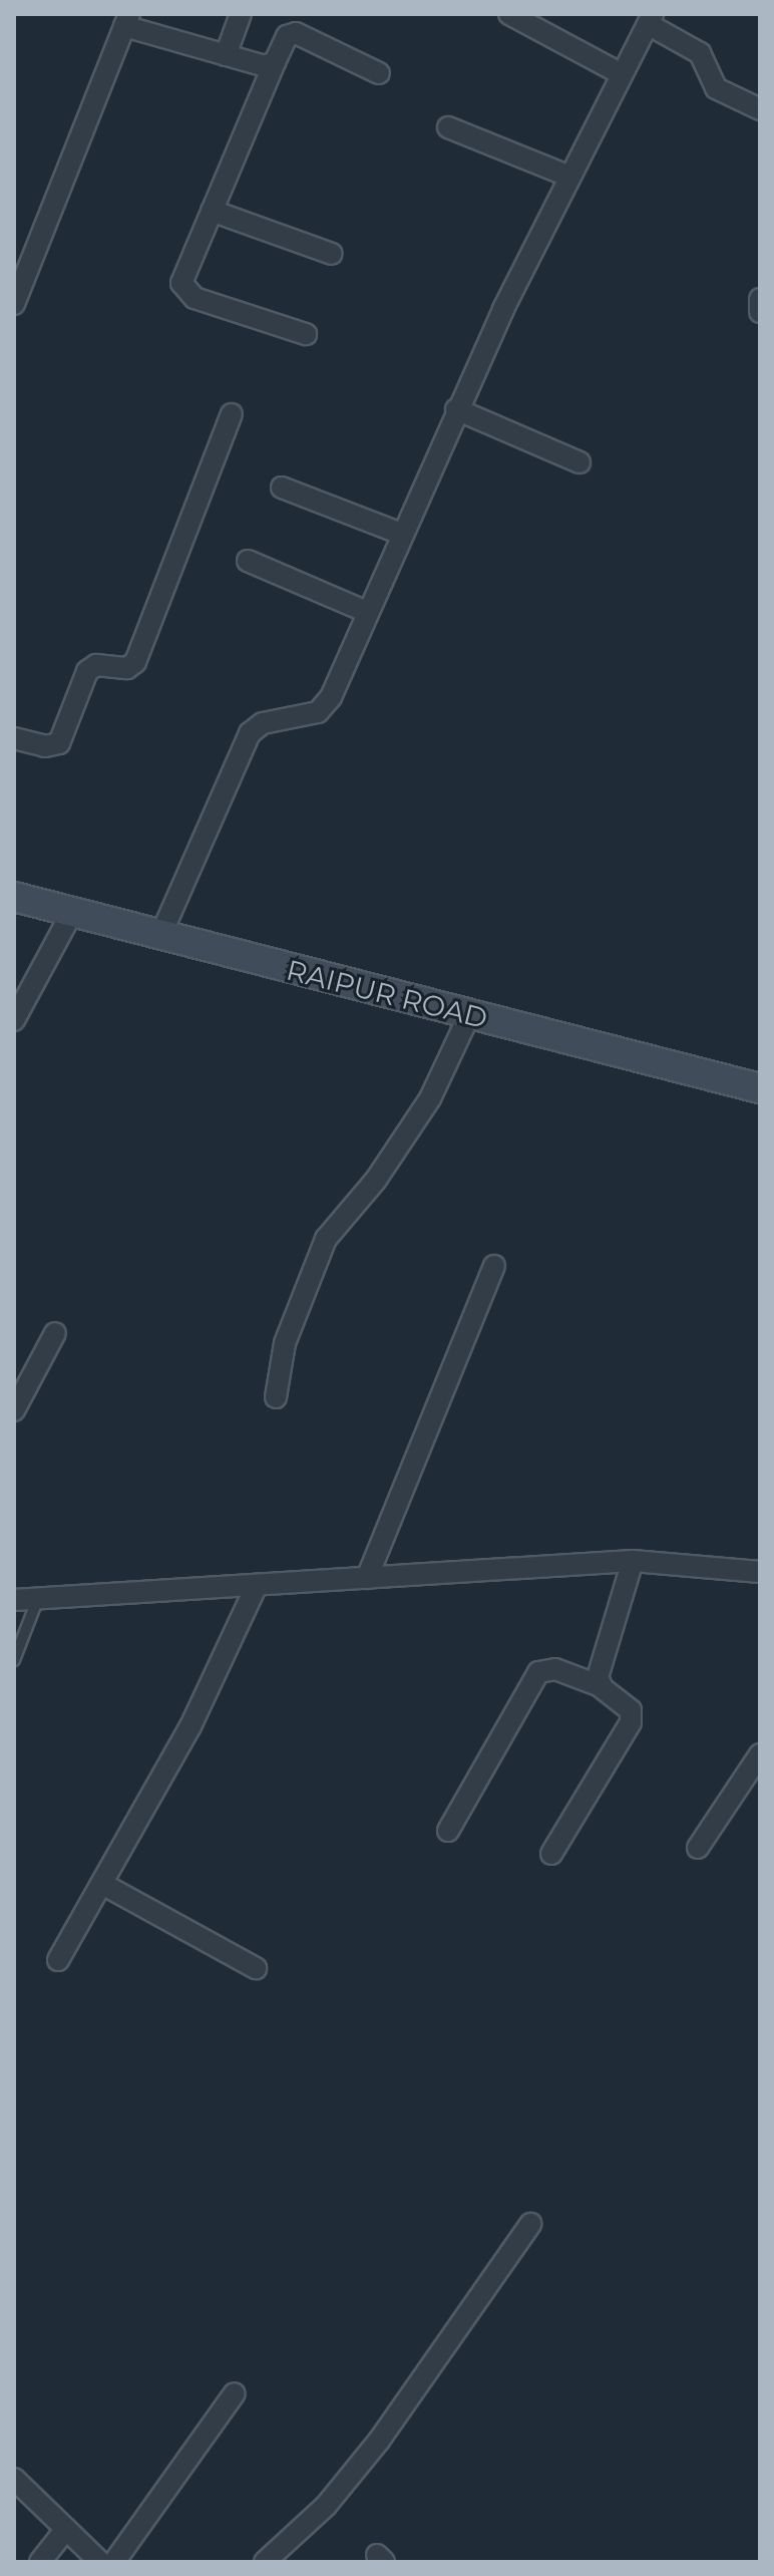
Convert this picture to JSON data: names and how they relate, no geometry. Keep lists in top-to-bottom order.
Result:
{
  "streets": {
    "main road": ["RAIPUR ROAD"]
  }
}
